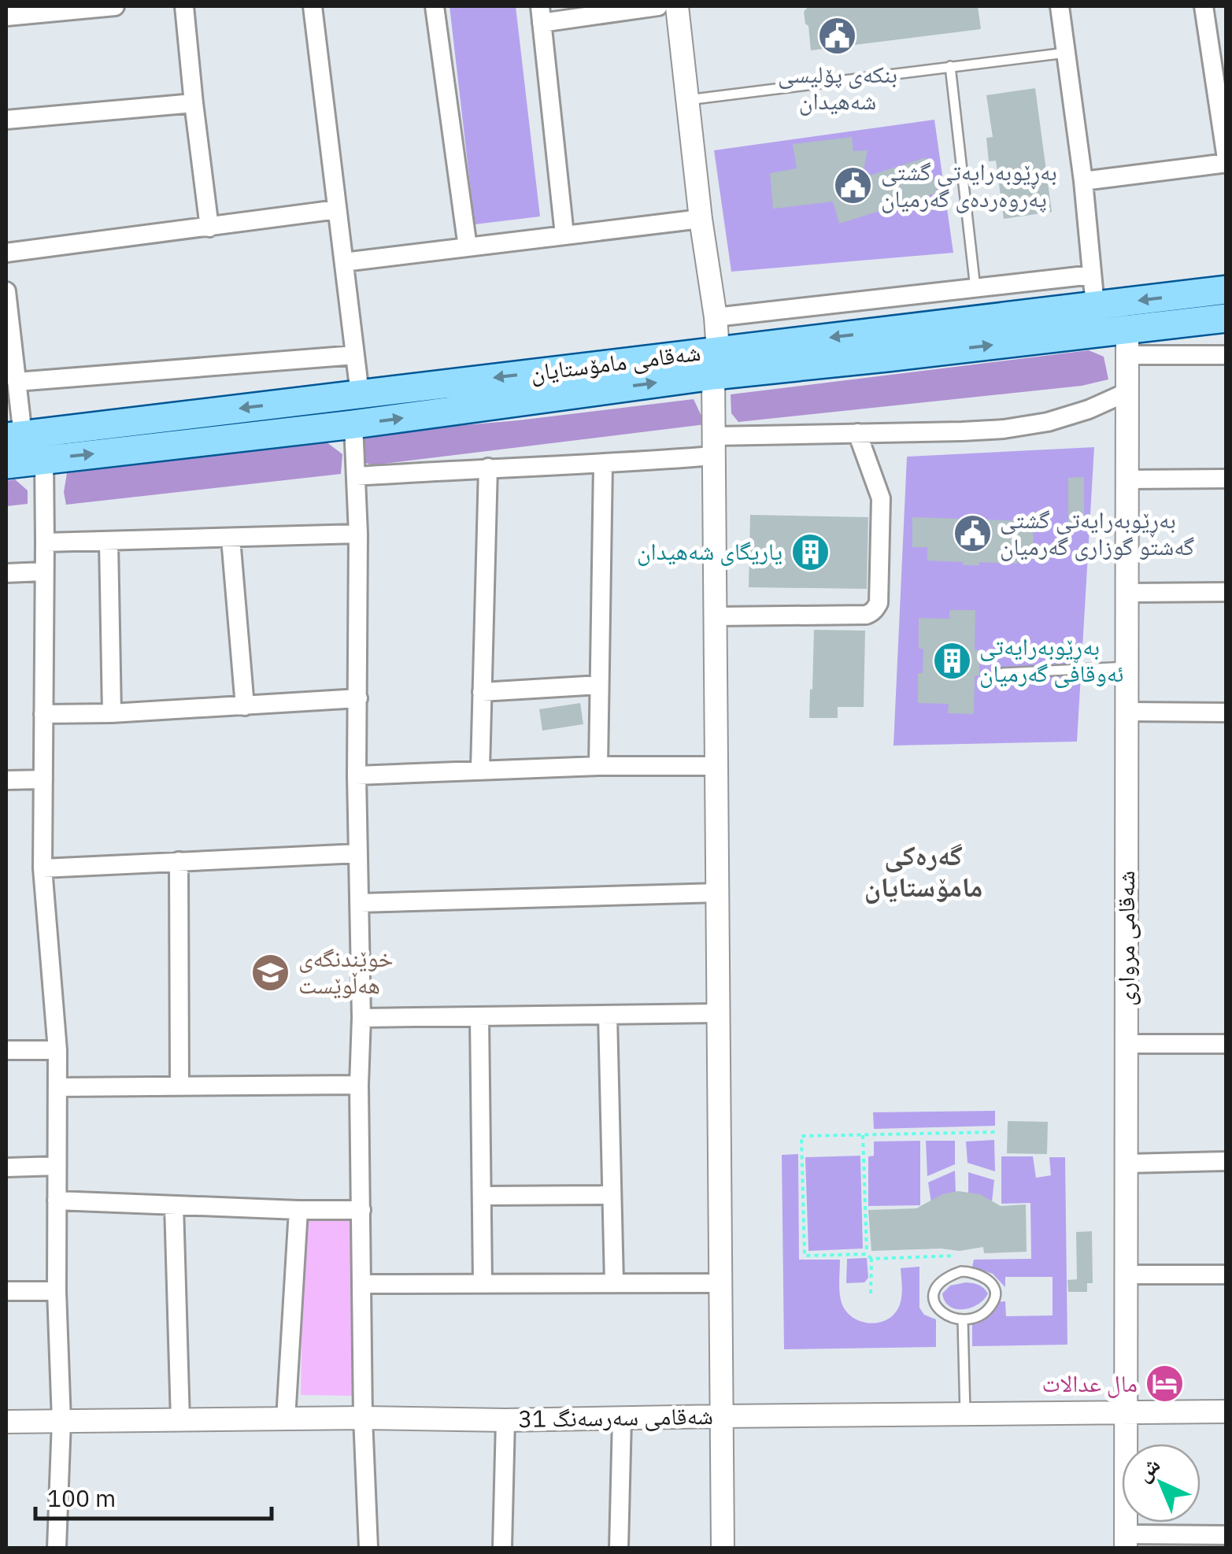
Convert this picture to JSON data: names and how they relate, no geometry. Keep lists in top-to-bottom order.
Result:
{
  "streets": {
    "main road": ["شەقامی مامۆستایان"],
    "street": ["شەقامی مرواری", "شەقامی سەرسەنگ 31"]
  },
  "crossings": [
    ["شەقامی مامۆستایان", "شەقامی مرواری"],
    ["شەقامی مرواری", "شەقامی سەرسەنگ 31"]
  ],
  "districts": ["گەرەکی مامۆستایان"],
  "places": {
    "public building": ["بنکەی پۆلیسی شەهیدان", "بەڕێوبەرایەتی گشتی پەروەردەی گەرمیان", "بەڕێوبەرایەتی گشتی گەشتو گوزاری گەرمیان"],
    "building": ["یاریگای شەهیدان", "بەڕێوبەرایەتی ئەوقافی گەرمیان"],
    "school or university": ["خوێندنگەی هەڵوێست"],
    "hotel": ["مال عدالات"]
  },
  "scale_bar": "100 m",
  "north": "top left"
}
